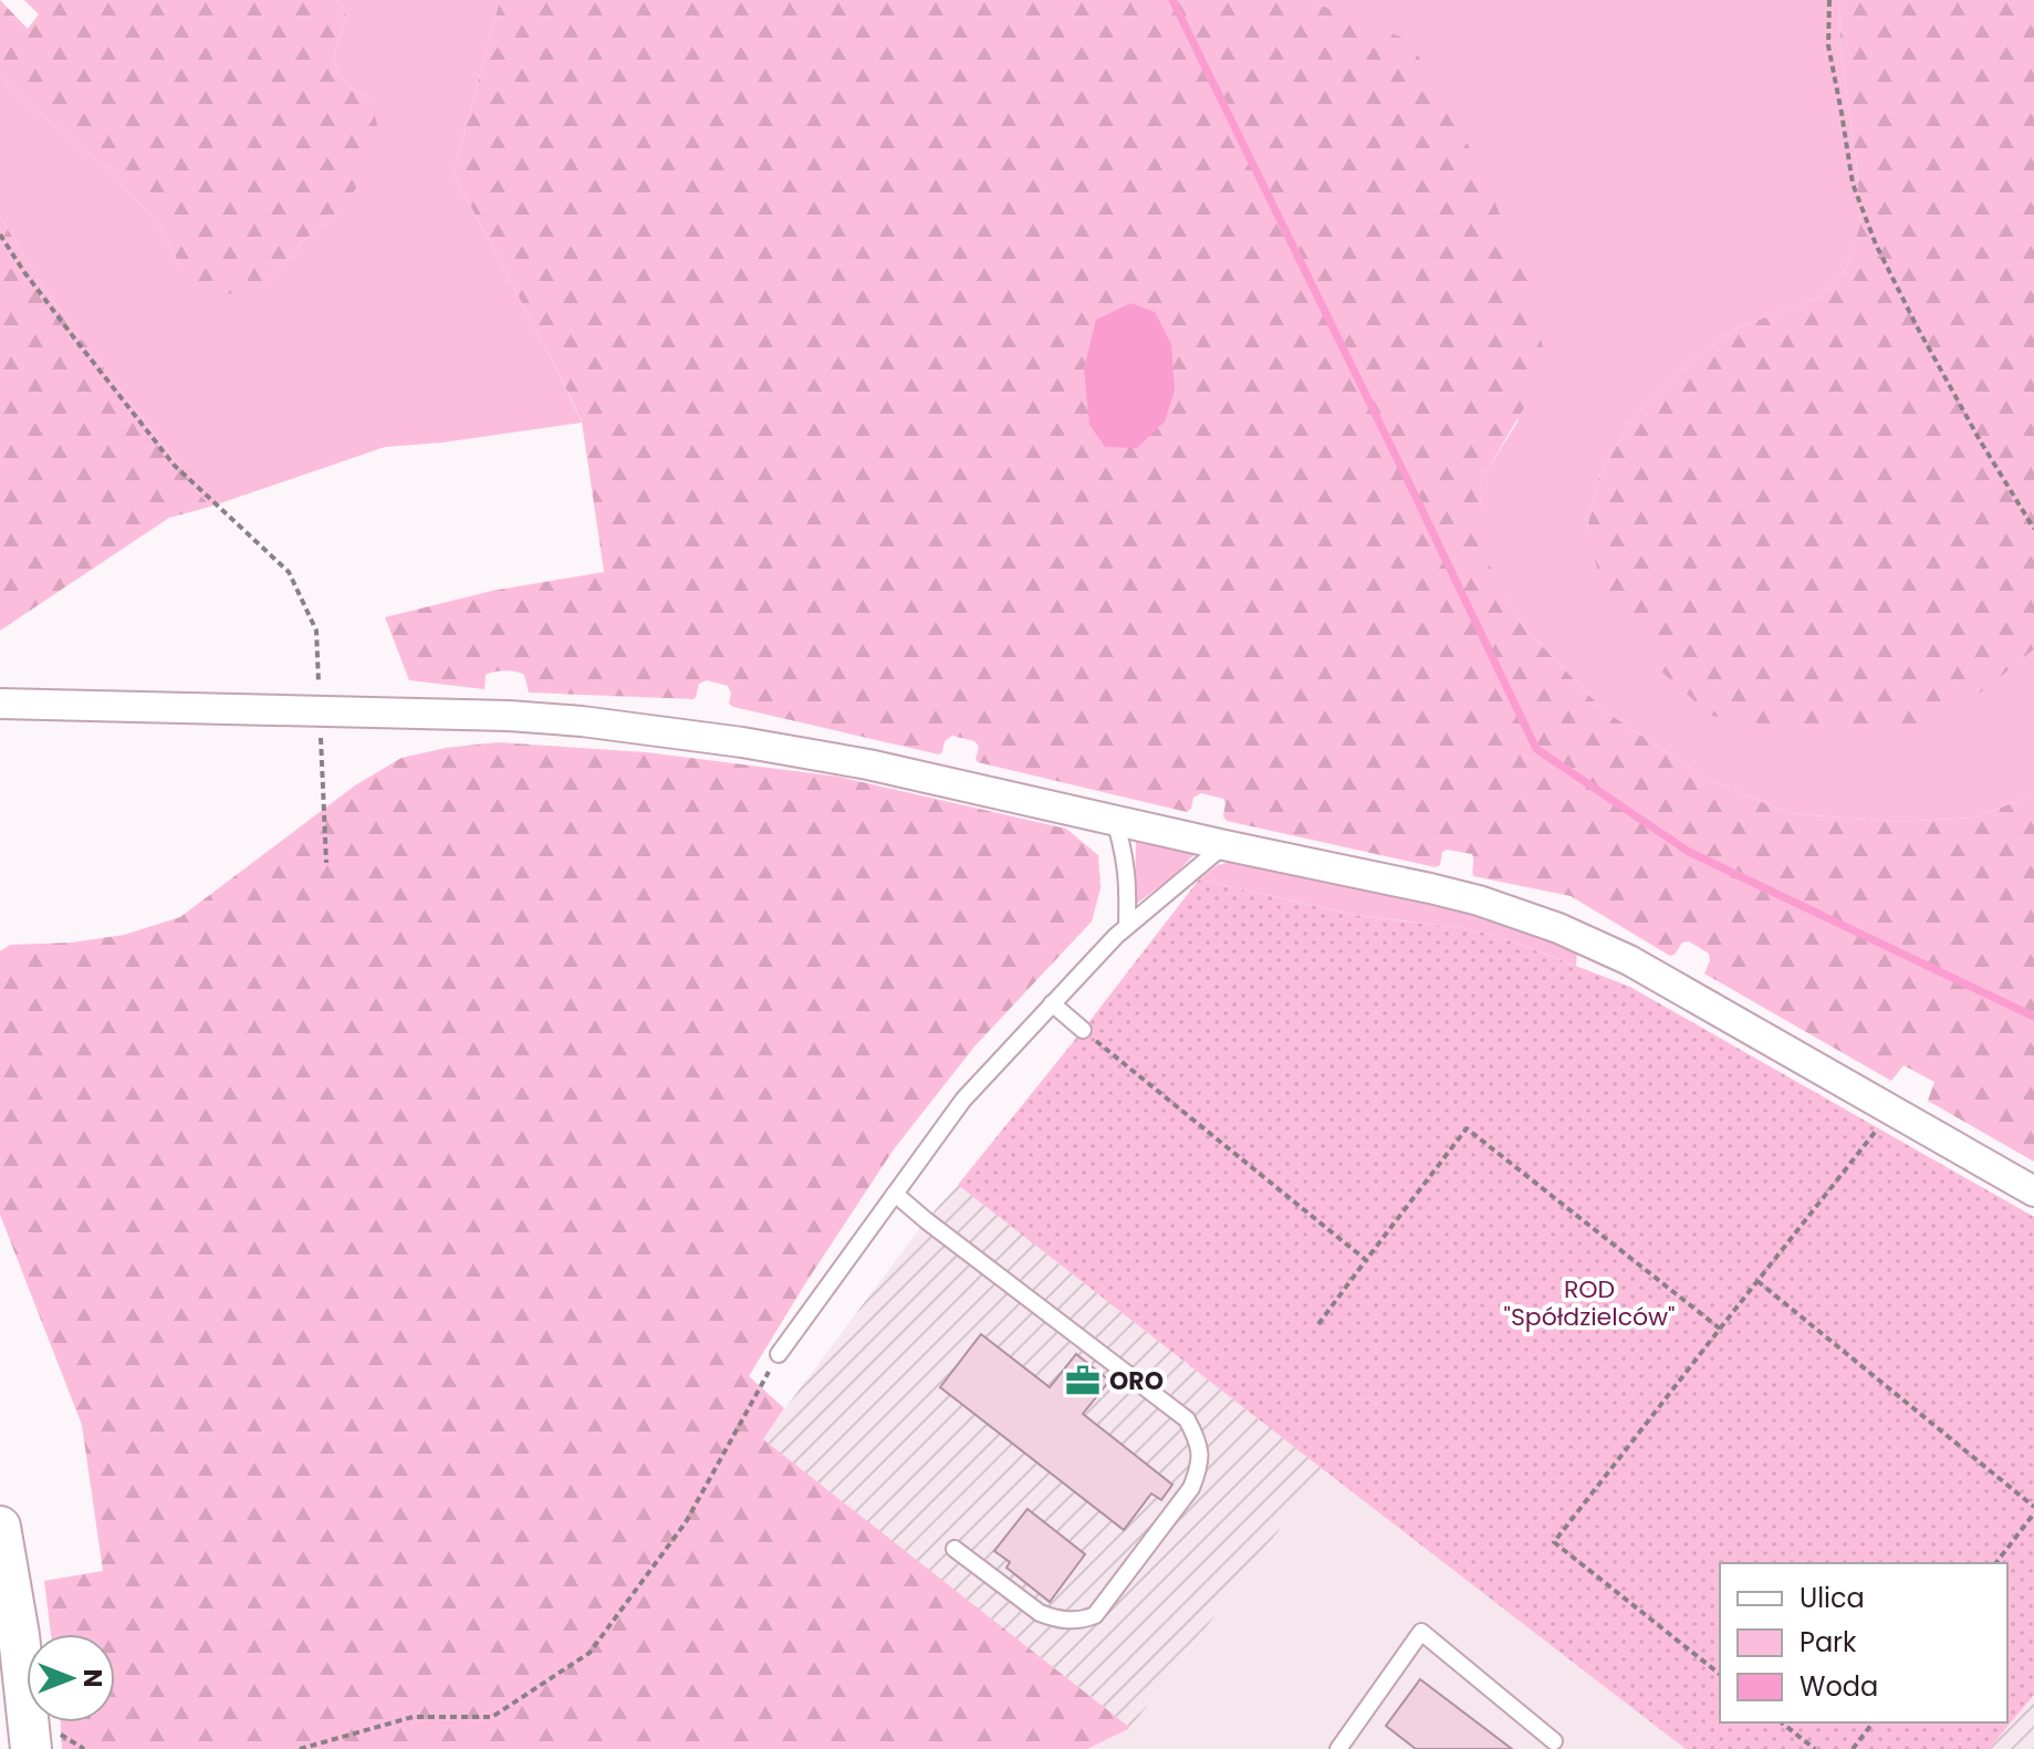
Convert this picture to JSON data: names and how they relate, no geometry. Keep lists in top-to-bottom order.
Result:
{
  "parks": ["ROD \"Spółdzielców\""],
  "places": {
    "office": ["ORO"]
  },
  "legend": ["Ulica", "Park", "Woda"],
  "north": "right"
}
